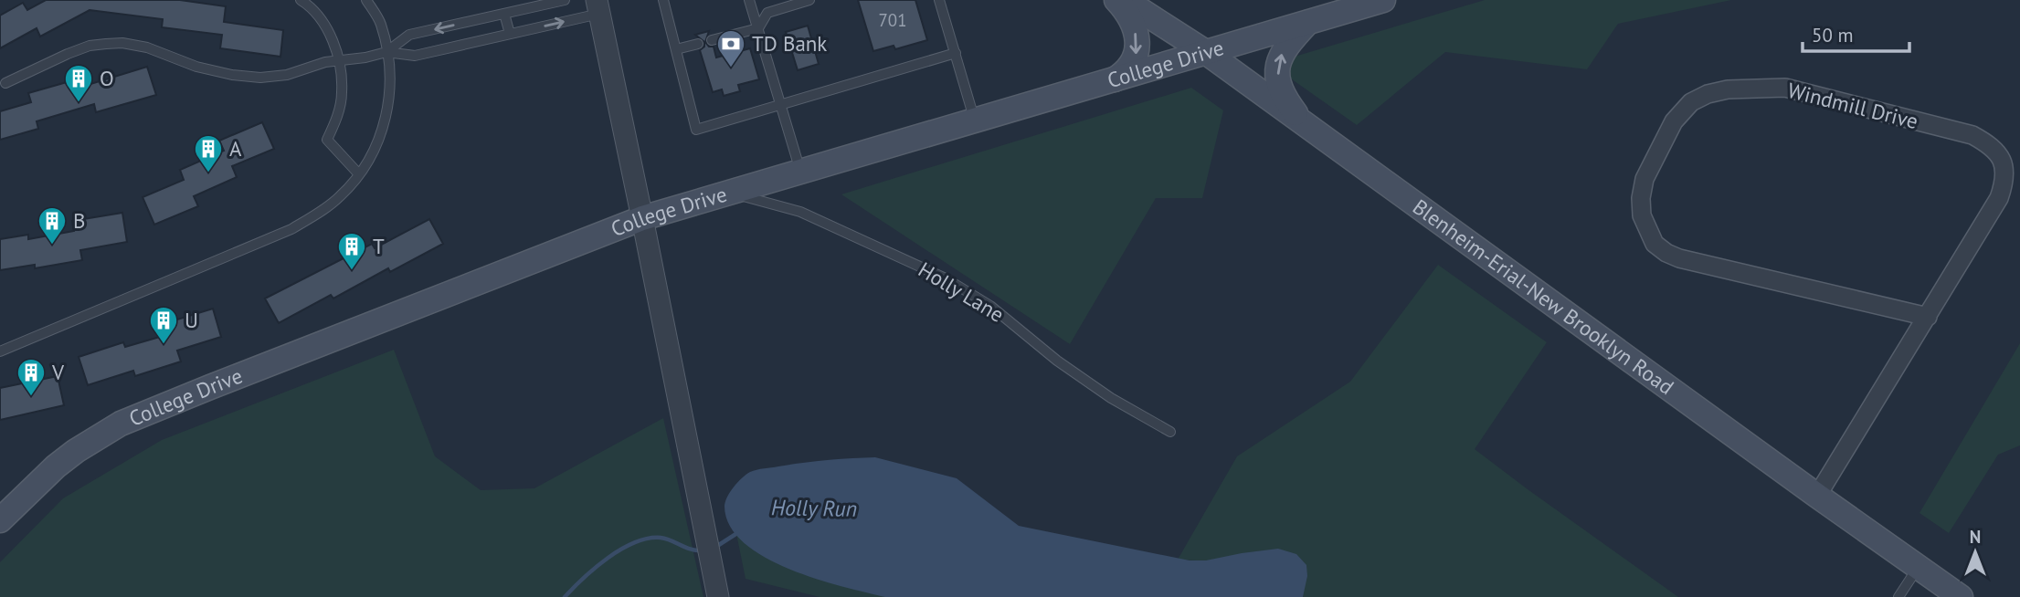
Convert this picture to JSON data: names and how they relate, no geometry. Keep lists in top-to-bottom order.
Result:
{
  "streets": {
    "main road": ["College Drive", "Blenheim-Erial-New Brooklyn Road"],
    "street": ["Windmill Drive"],
    "lane": ["Holly Lane"]
  },
  "crossings": [
    ["College Drive", "Holly Lane"],
    ["College Drive", "Blenheim-Erial-New Brooklyn Road"],
    ["Windmill Drive", "Blenheim-Erial-New Brooklyn Road"]
  ],
  "water": ["Holly Run"],
  "places": {
    "bank": ["TD Bank"],
    "building": [
      "O",
      "A",
      "B",
      "T",
      "U",
      "V"
    ]
  },
  "house_numbers": ["701"],
  "scale_bar": "50 m",
  "north": "top"
}
